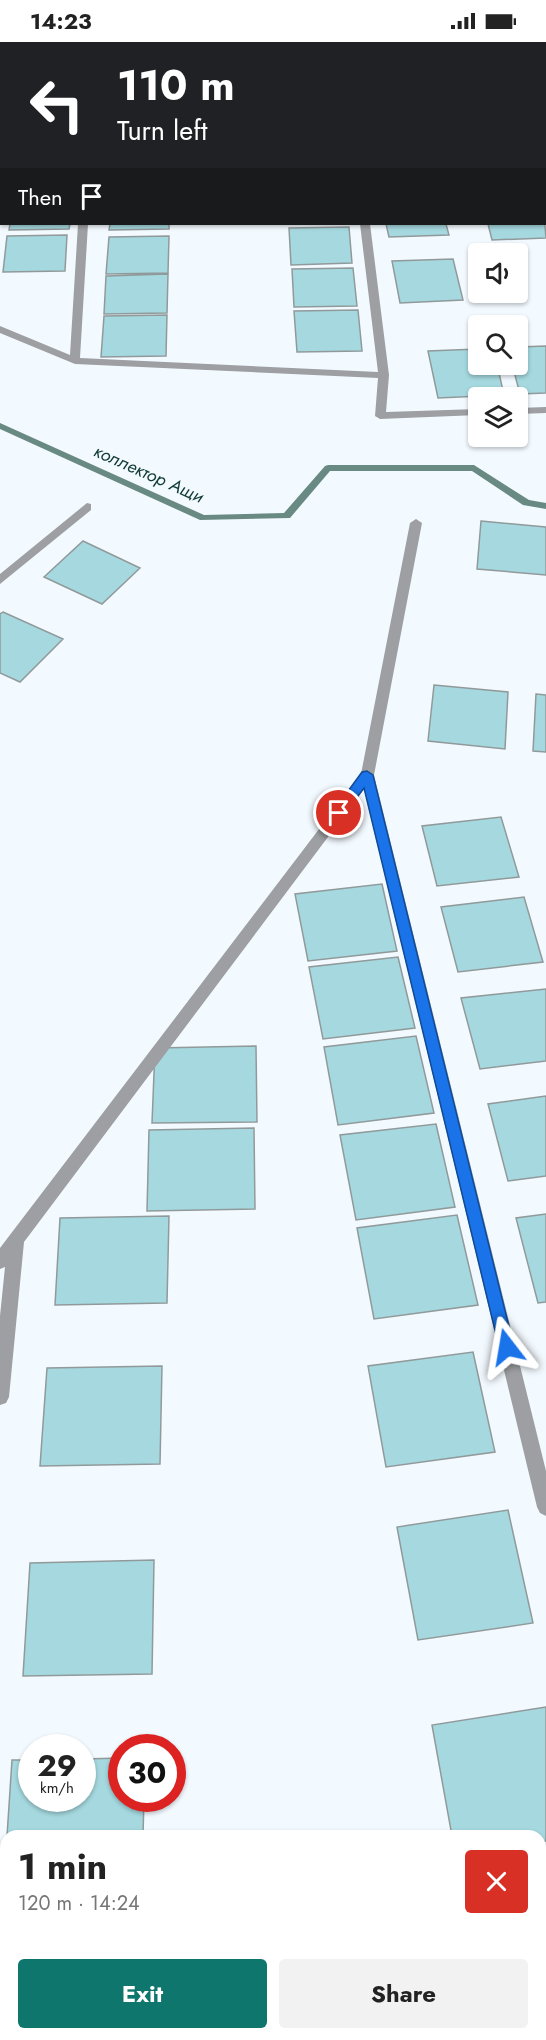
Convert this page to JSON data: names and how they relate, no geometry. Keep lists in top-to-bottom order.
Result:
{
  "water": ["коллектор Ащи"],
  "page": {
    "status": "14:23",
    "turn": ["110 m", "Turn left"],
    "then": "Then",
    "speed": "29 km/h",
    "limit": "30",
    "heading": ["1 min", "120 m · 14:24"],
    "buttons": ["Exit", "Share"]
  }
}
